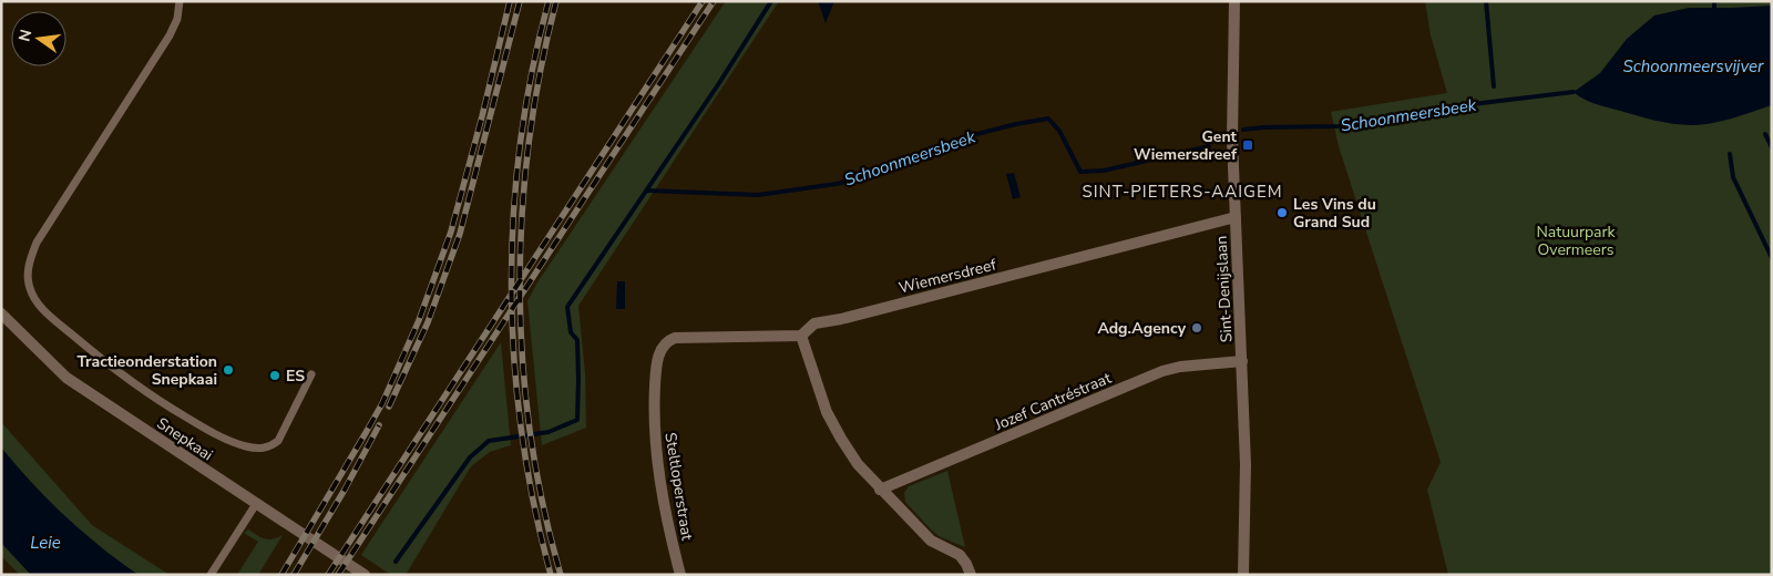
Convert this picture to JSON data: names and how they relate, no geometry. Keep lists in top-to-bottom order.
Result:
{
  "streets": {
    "street": [
      "Wiemersdreef",
      "Sint-Denijslaan",
      "Jozef Cantréstraat",
      "Snepkaai",
      "Steltloperstraat"
    ]
  },
  "crossings": [
    ["Wiemersdreef", "Sint-Denijslaan"],
    ["Wiemersdreef", "Steltloperstraat"],
    ["Sint-Denijslaan", "Jozef Cantréstraat"]
  ],
  "districts": ["SINT-PIETERS-AAIGEM"],
  "water": ["Schoonmeersvijver", "Schoonmeersbeek", "Leie"],
  "parks": ["Natuurpark Overmeers"],
  "places": {
    "transit": ["Gent Wiemersdreef"],
    "other": [
      "Les Vins du Grand Sud",
      "Adg.Agency",
      "Tractieonderstation Snepkaai",
      "ES"
    ]
  },
  "north": "left"
}
